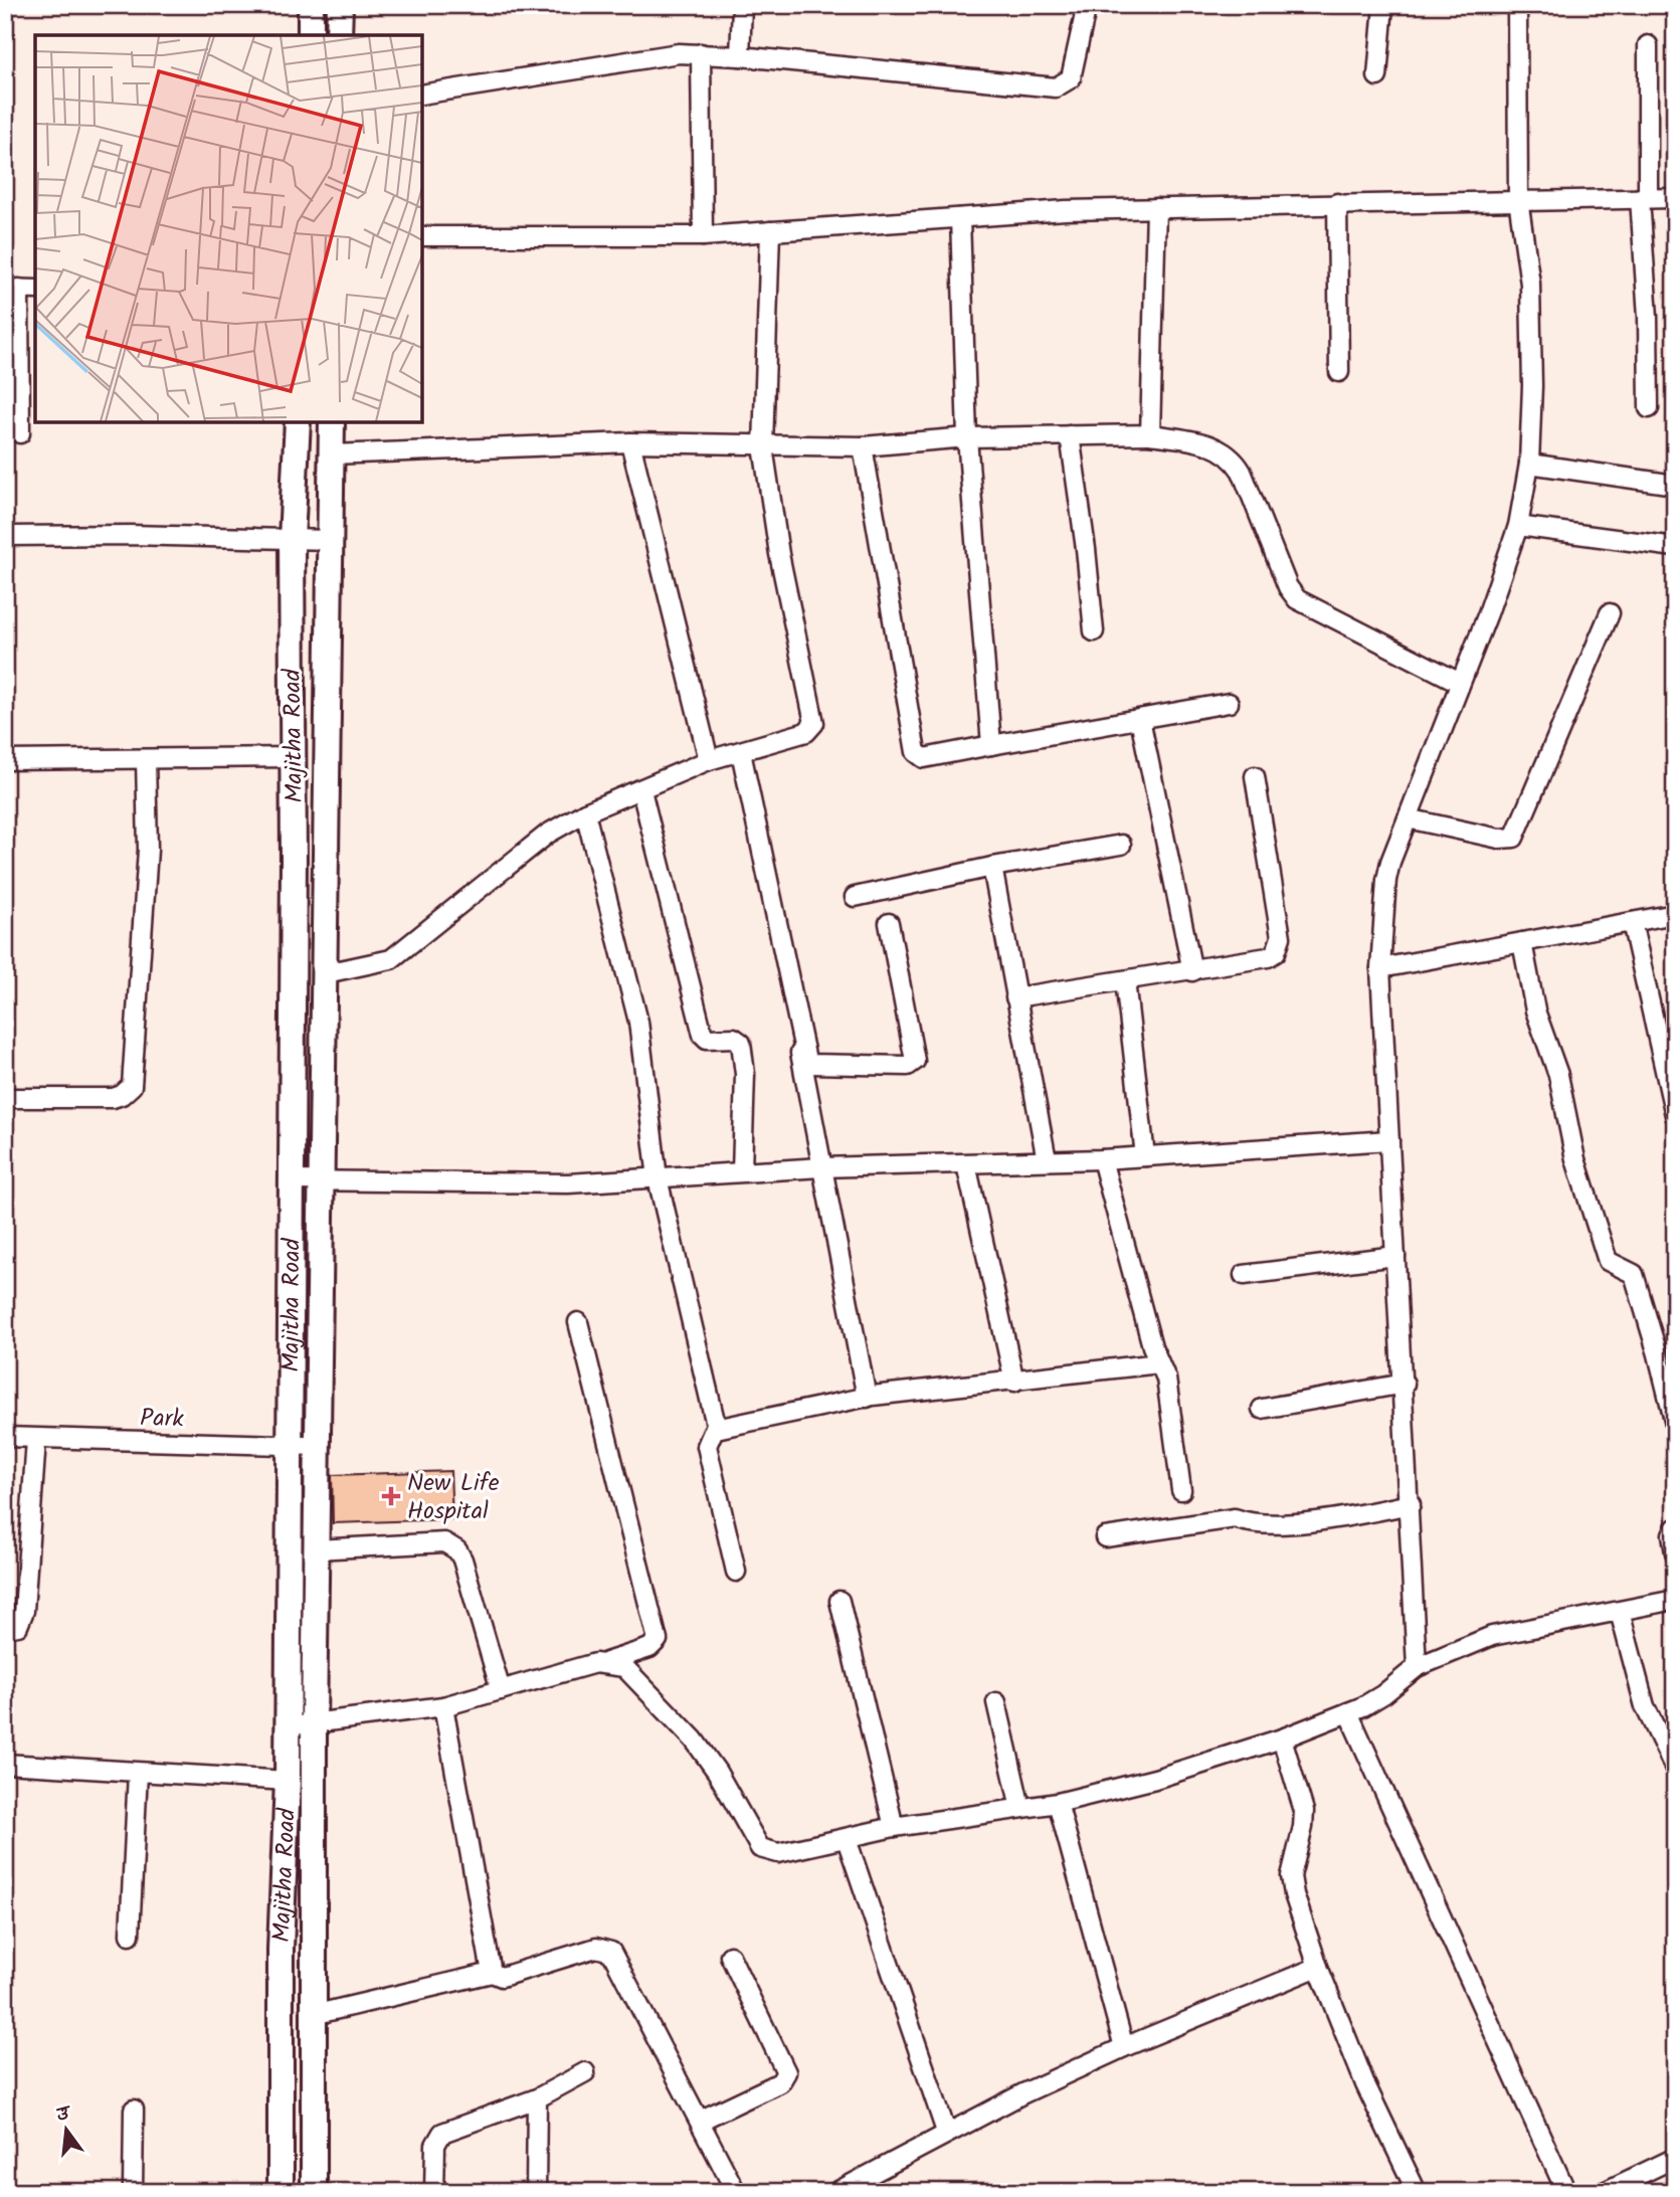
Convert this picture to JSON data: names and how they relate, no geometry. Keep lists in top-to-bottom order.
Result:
{
  "streets": {
    "main road": ["Majitha Road"],
    "street": ["Park"]
  },
  "crossings": [
    ["Majitha Road", "Park"]
  ],
  "places": {
    "health": ["New Life Hospital"]
  },
  "north": "top"
}
